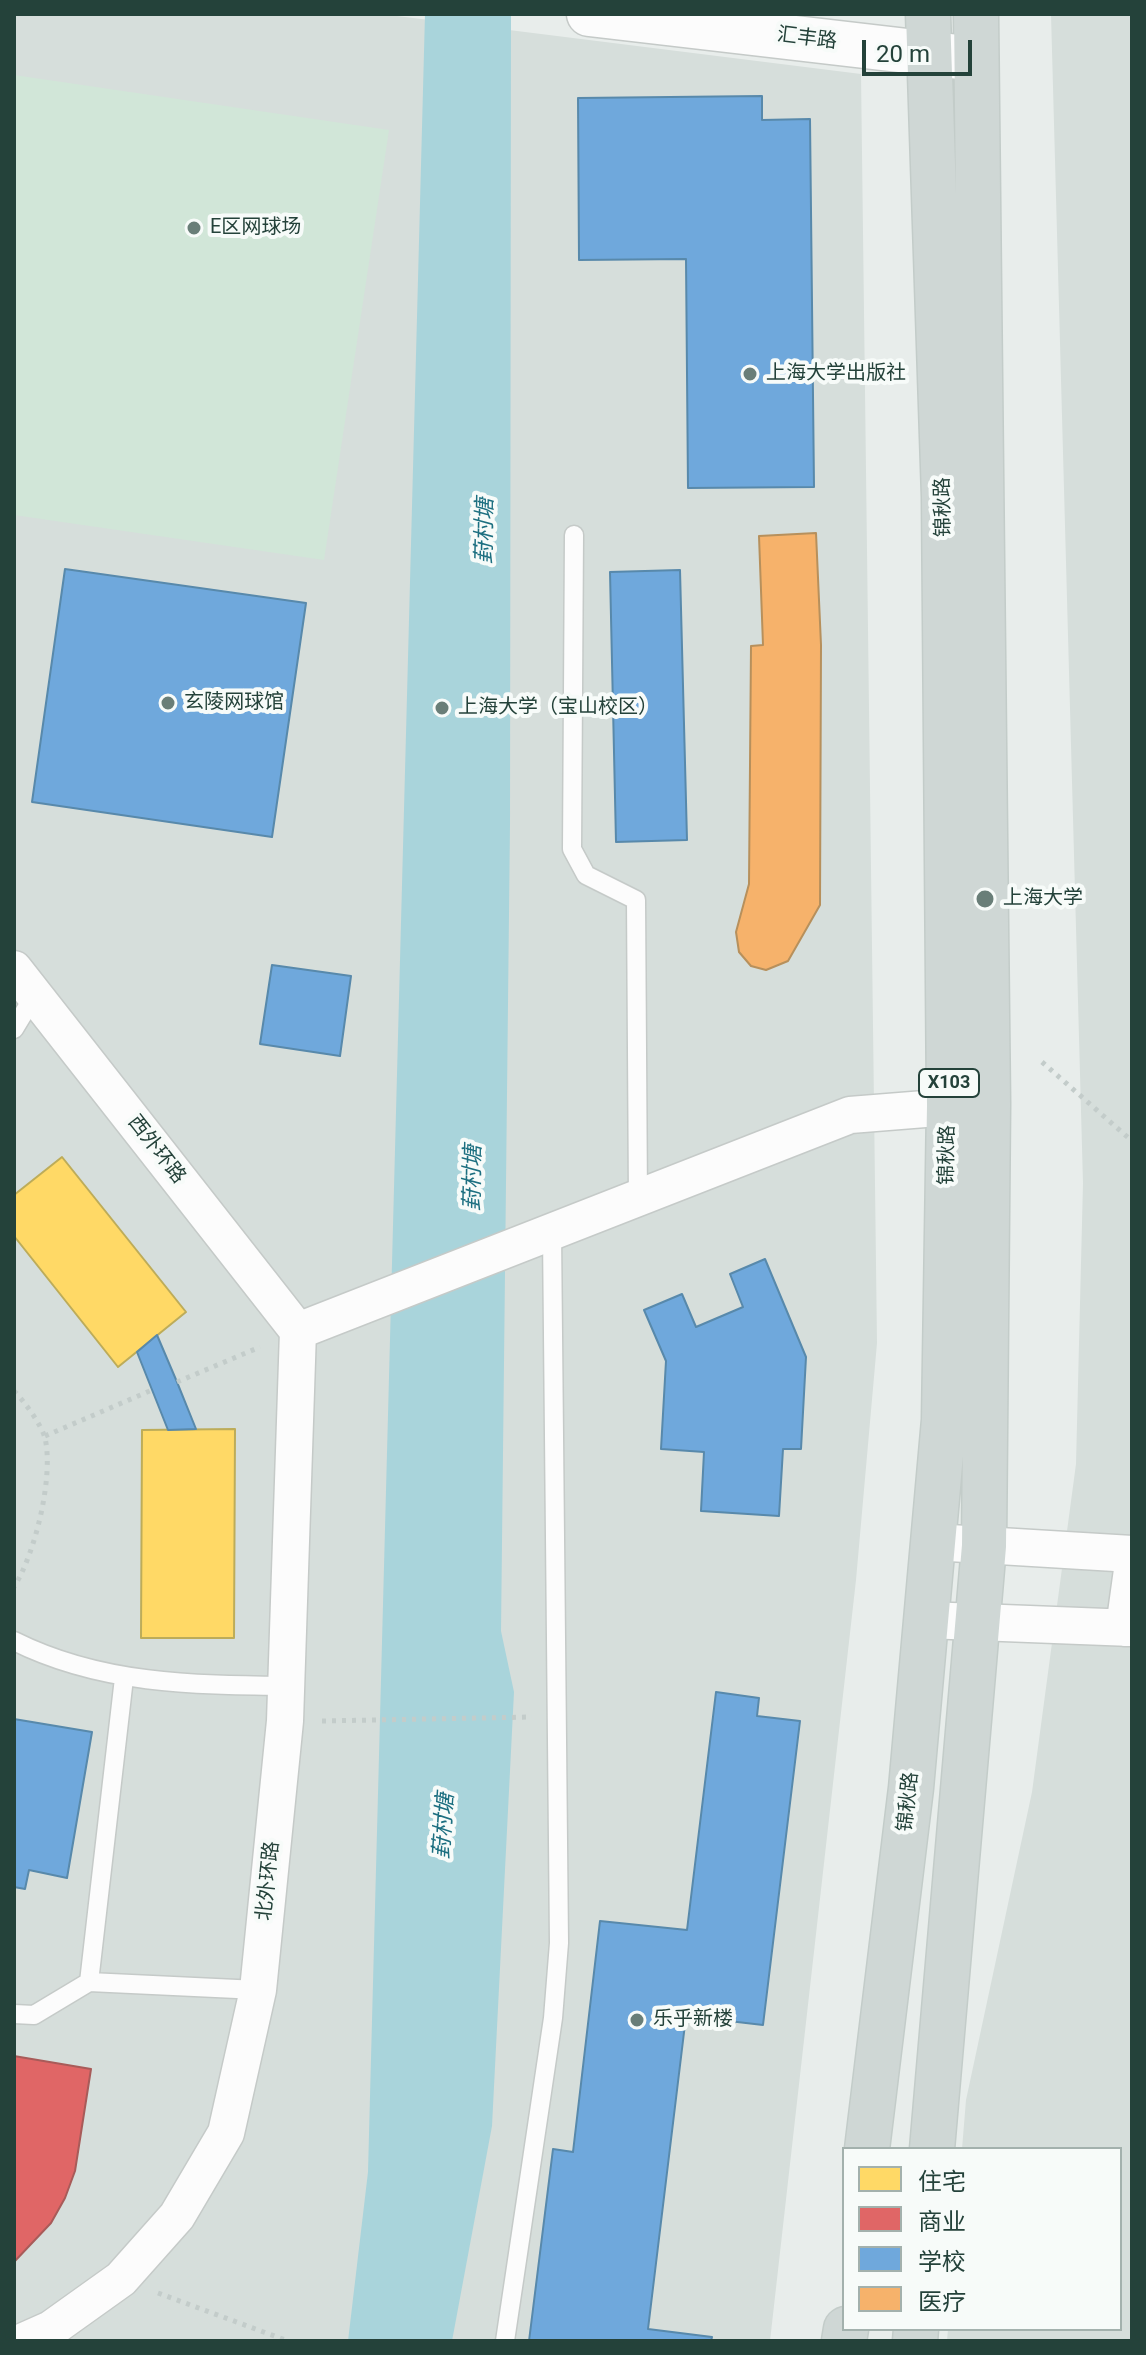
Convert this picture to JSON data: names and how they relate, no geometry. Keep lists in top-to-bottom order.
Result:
{
  "streets": {
    "main road": ["锦秋路", "X103"],
    "street": ["汇丰路", "西外环路", "北外环路"]
  },
  "crossings": [
    ["汇丰路", "锦秋路"],
    ["西外环路", "北外环路"]
  ],
  "water": ["葑村塘"],
  "places": [
    "E区网球场",
    "上海大学出版社",
    "玄陵网球馆",
    "上海大学（宝山校区）",
    "上海大学",
    "乐乎新楼"
  ],
  "legend": [
    "住宅",
    "商业",
    "学校",
    "医疗"
  ],
  "scale_bar": "20 m"
}
